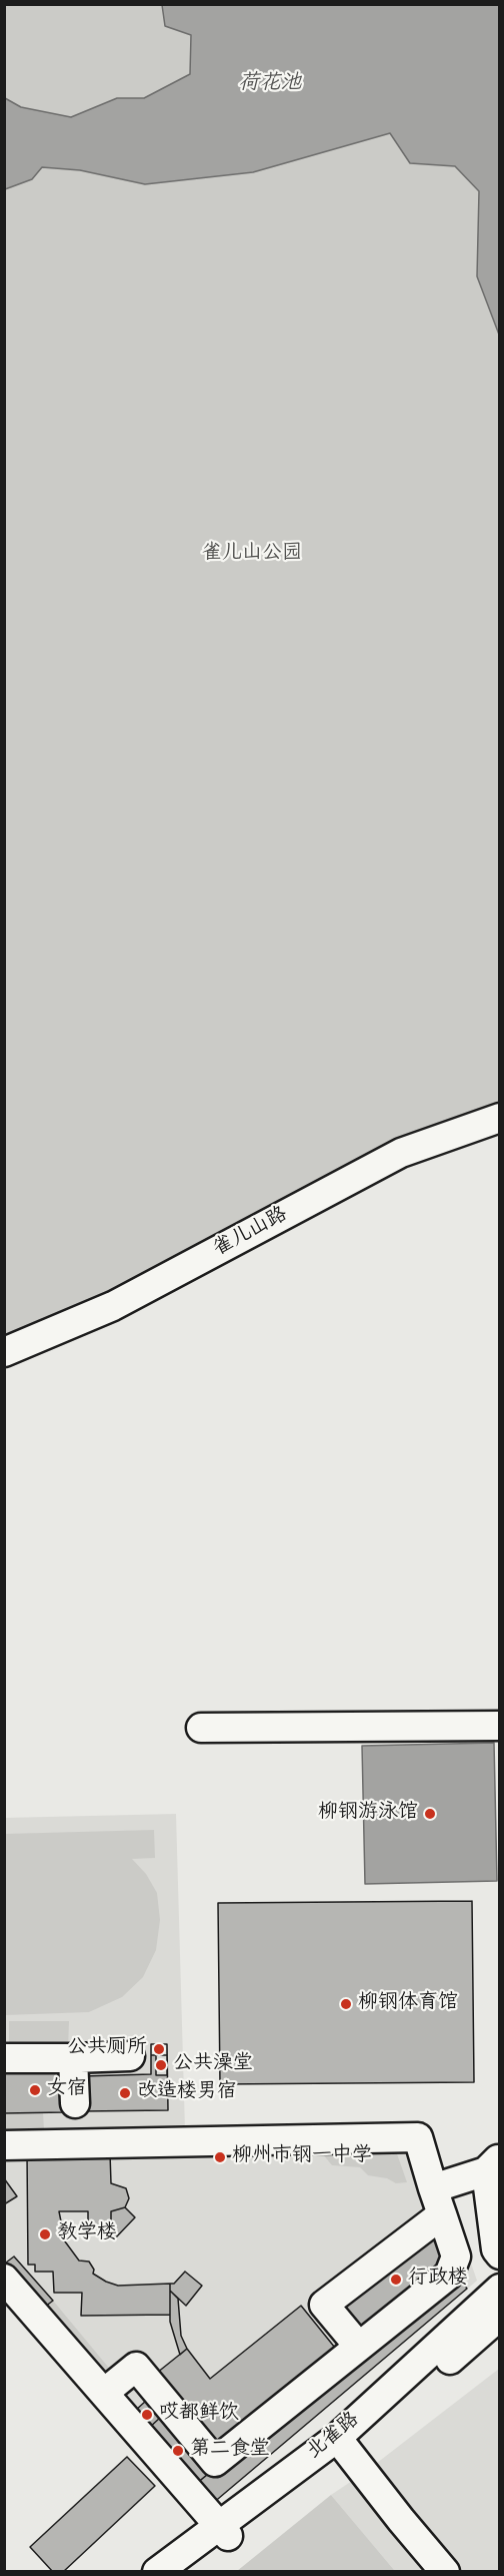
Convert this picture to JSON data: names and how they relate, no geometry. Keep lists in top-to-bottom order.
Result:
{
  "streets": {
    "street": ["雀儿山路", "北雀路"]
  },
  "water": ["荷花池"],
  "parks": ["雀儿山公园"],
  "places": [
    "柳钢游泳馆",
    "柳钢体育馆",
    "公共厕所",
    "公共澡堂",
    "女宿",
    "改造楼男宿",
    "柳州市钢一中学",
    "教学楼",
    "行政楼",
    "哎都鲜饮",
    "第二食堂"
  ]
}
